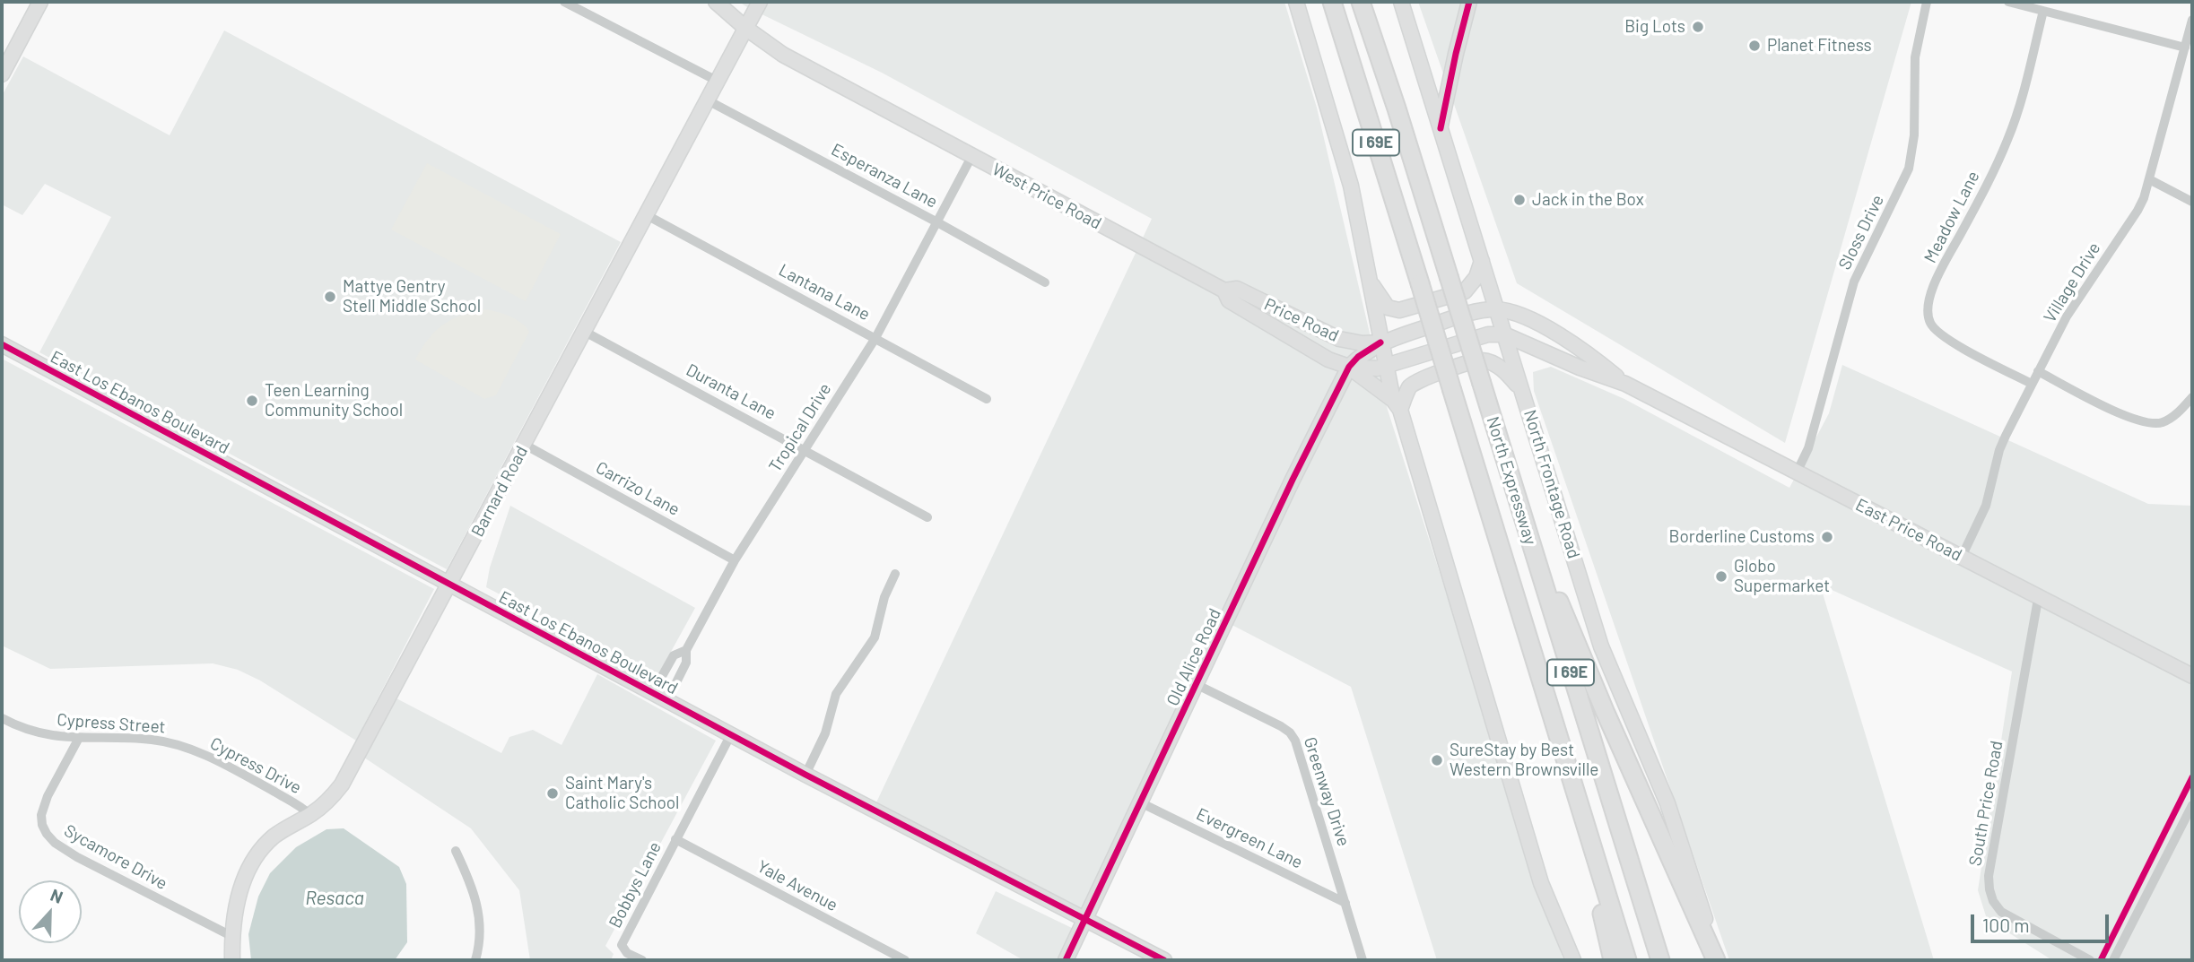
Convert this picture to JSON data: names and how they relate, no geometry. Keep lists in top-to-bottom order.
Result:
{
  "streets": {
    "highway": ["I 69E", "North Expressway"],
    "main road": [
      "West Price Road",
      "Price Road",
      "East Los Ebanos Boulevard",
      "North Frontage Road",
      "Barnard Road",
      "East Price Road",
      "Old Alice Road"
    ],
    "street": [
      "Esperanza Lane",
      "Meadow Lane",
      "Sloss Drive",
      "Village Drive",
      "Lantana Lane",
      "Duranta Lane",
      "Tropical Drive",
      "Carrizo Lane",
      "Cypress Street",
      "Cypress Drive",
      "Greenway Drive",
      "South Price Road",
      "Evergreen Lane",
      "Sycamore Drive",
      "Bobbys Lane",
      "Yale Avenue"
    ]
  },
  "crossings": [
    ["Esperanza Lane", "Tropical Drive"],
    ["Esperanza Lane", "Barnard Road"],
    ["West Price Road", "Price Road"],
    ["West Price Road", "Tropical Drive"],
    ["West Price Road", "Barnard Road"],
    ["West Price Road", "Old Alice Road"],
    ["Meadow Lane", "Village Drive"],
    ["Sloss Drive", "East Price Road"],
    ["Village Drive", "East Price Road"],
    ["Lantana Lane", "Tropical Drive"],
    ["Lantana Lane", "Barnard Road"],
    ["Price Road", "East Price Road"],
    ["Duranta Lane", "Tropical Drive"],
    ["Duranta Lane", "Barnard Road"],
    ["East Los Ebanos Boulevard", "Tropical Drive"],
    ["East Los Ebanos Boulevard", "Barnard Road"],
    ["East Los Ebanos Boulevard", "Old Alice Road"],
    ["East Los Ebanos Boulevard", "Bobbys Lane"],
    ["Tropical Drive", "Carrizo Lane"],
    ["North Frontage Road", "East Price Road"],
    ["Carrizo Lane", "Barnard Road"],
    ["Barnard Road", "Cypress Drive"],
    ["Barnard Road", "Sycamore Drive"],
    ["East Price Road", "South Price Road"],
    ["Old Alice Road", "Greenway Drive"],
    ["Old Alice Road", "Evergreen Lane"],
    ["Cypress Street", "Cypress Drive"],
    ["Cypress Street", "Sycamore Drive"],
    ["Greenway Drive", "Evergreen Lane"],
    ["Bobbys Lane", "Yale Avenue"]
  ],
  "water": ["Resaca"],
  "places": [
    "Big Lots",
    "Planet Fitness",
    "Jack in the Box",
    "Mattye Gentry Stell Middle School",
    "Teen Learning Community School",
    "Borderline Customs",
    "Globo Supermarket",
    "SureStay by Best Western Brownsville",
    "Saint Mary's Catholic School"
  ],
  "scale_bar": "100 m",
  "north": "top"
}
